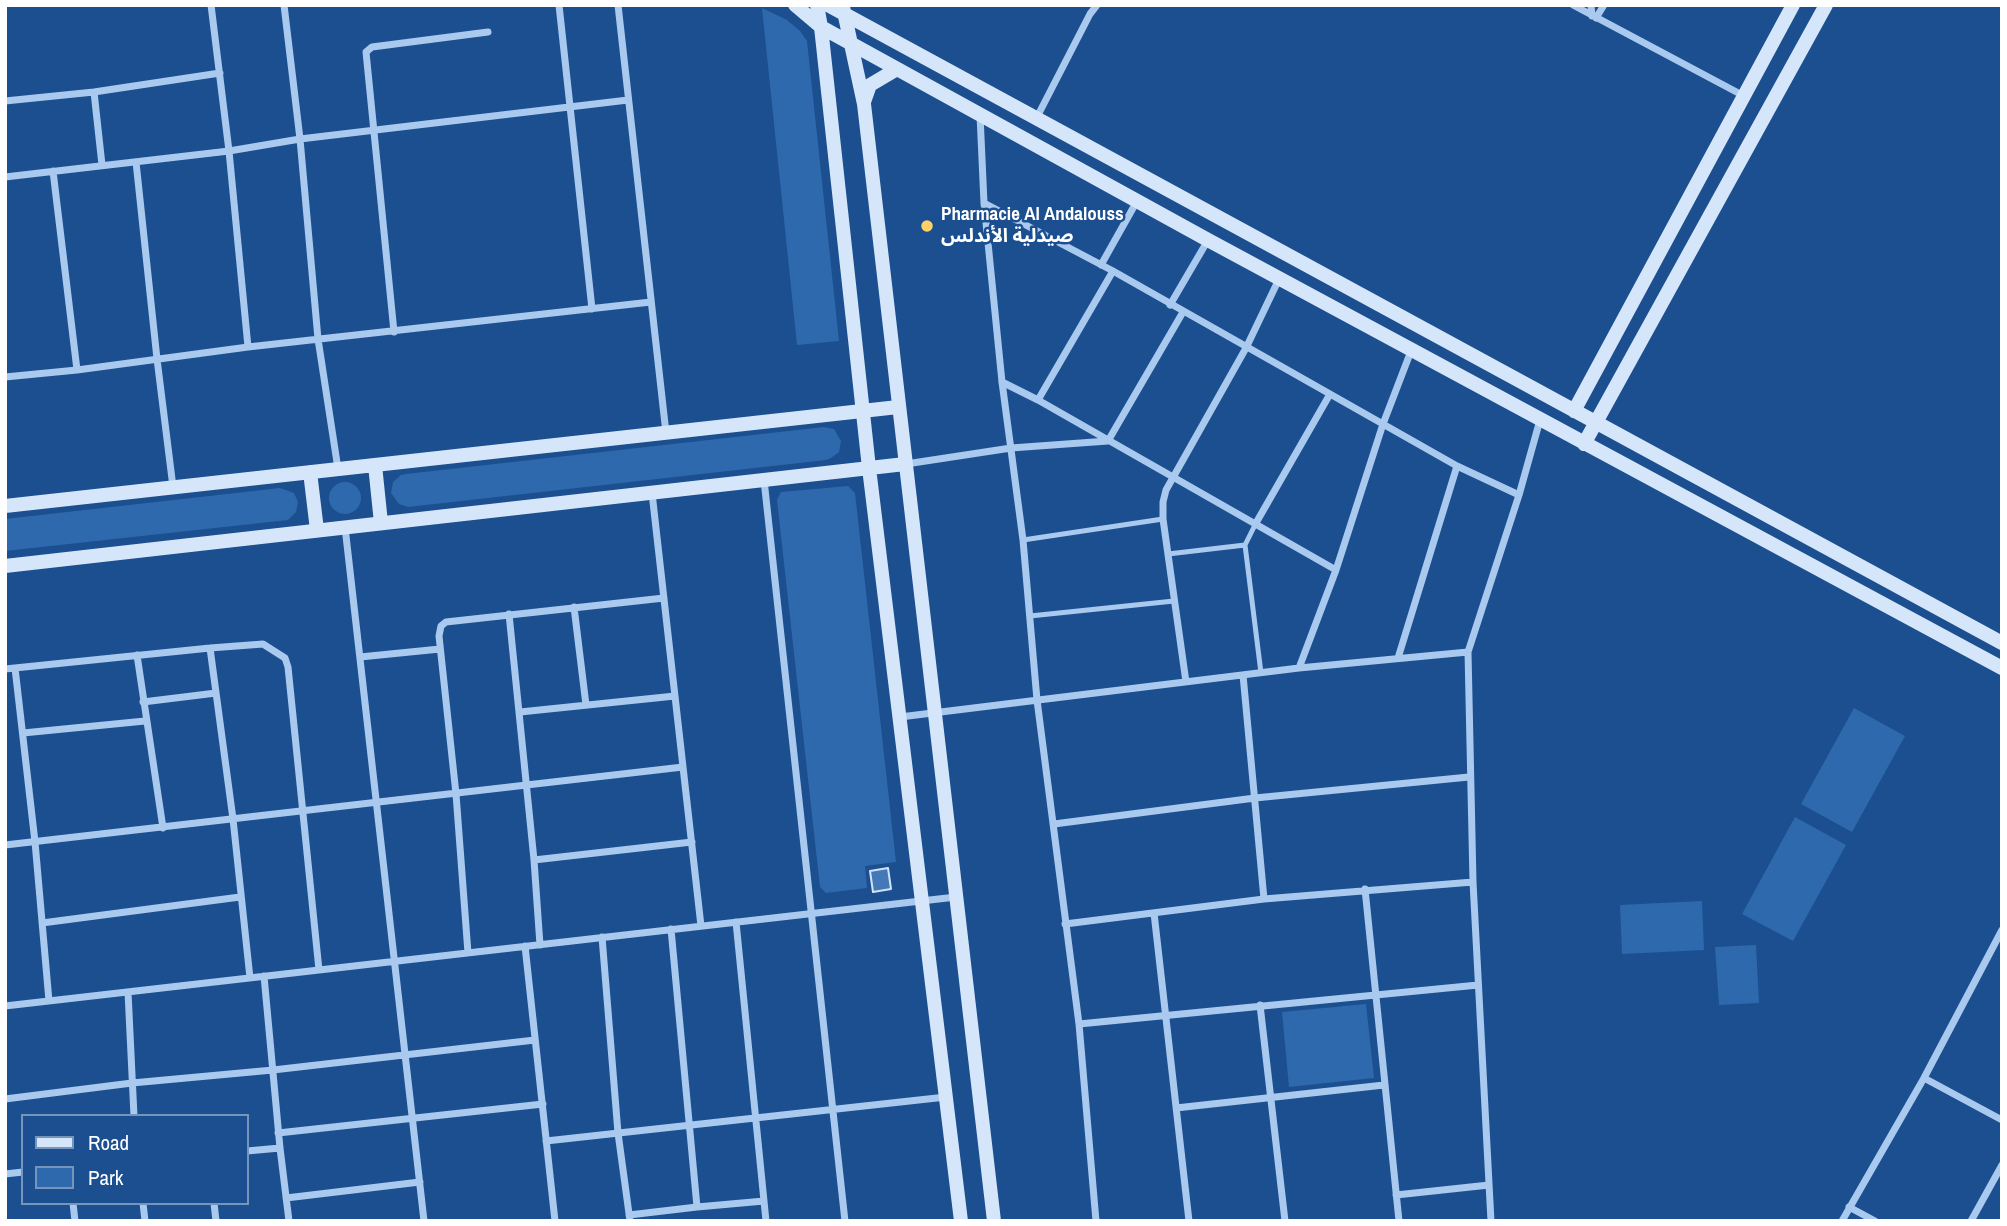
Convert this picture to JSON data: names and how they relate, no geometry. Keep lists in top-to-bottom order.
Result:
{
  "places": ["Pharmacie Al Andalouss صيدلية الأندلس"],
  "legend": ["Road", "Park"]
}
